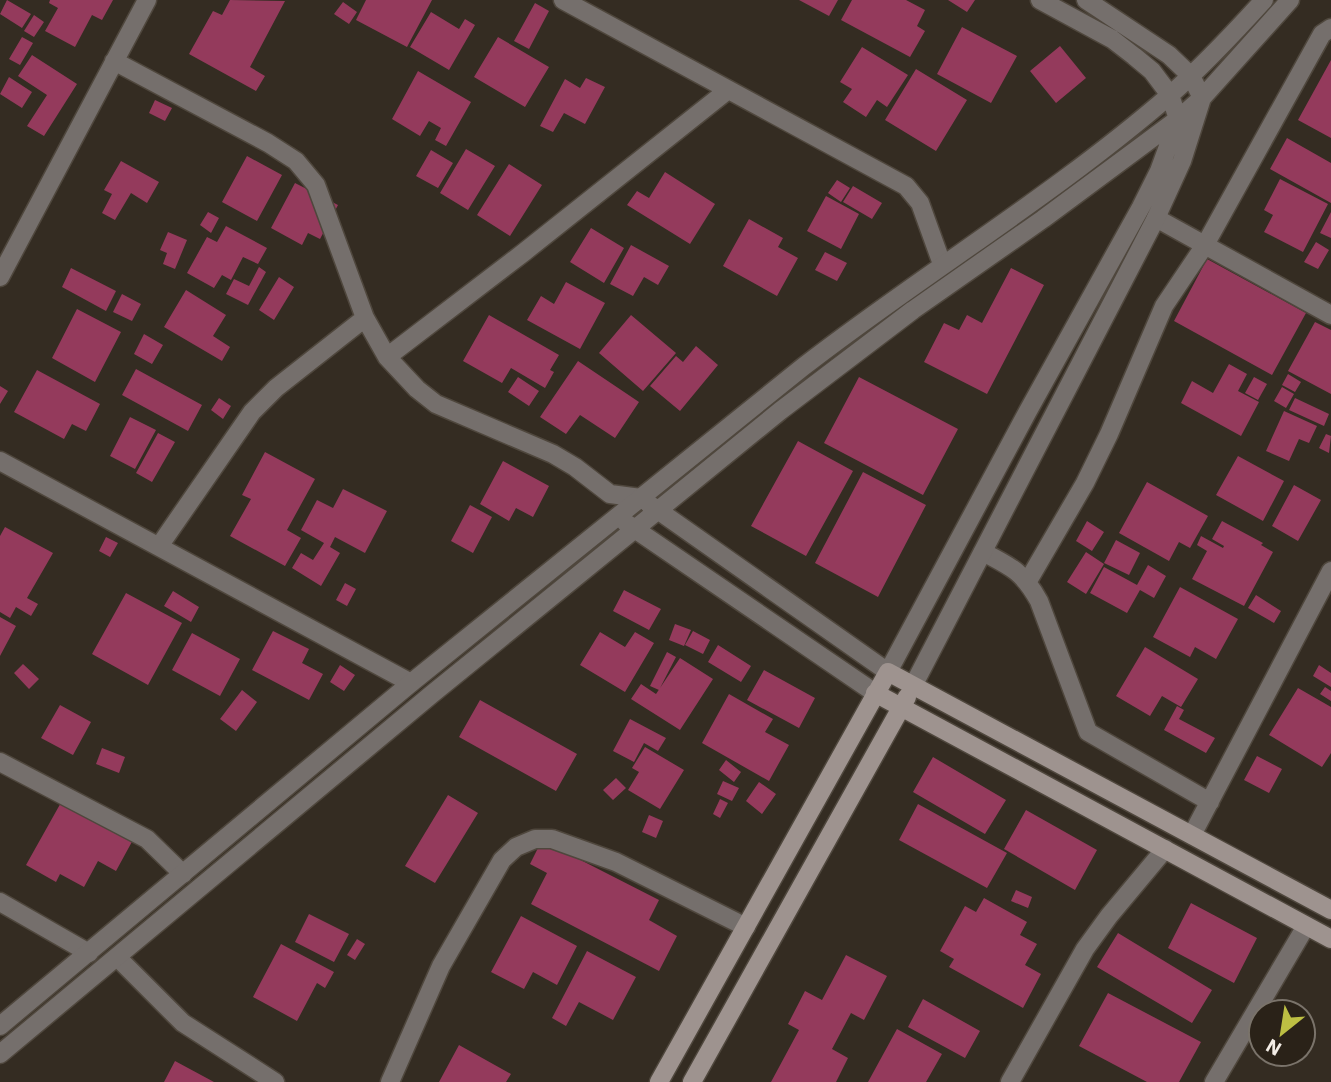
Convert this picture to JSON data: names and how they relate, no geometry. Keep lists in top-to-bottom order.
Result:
{
  "north": "bottom left"
}
